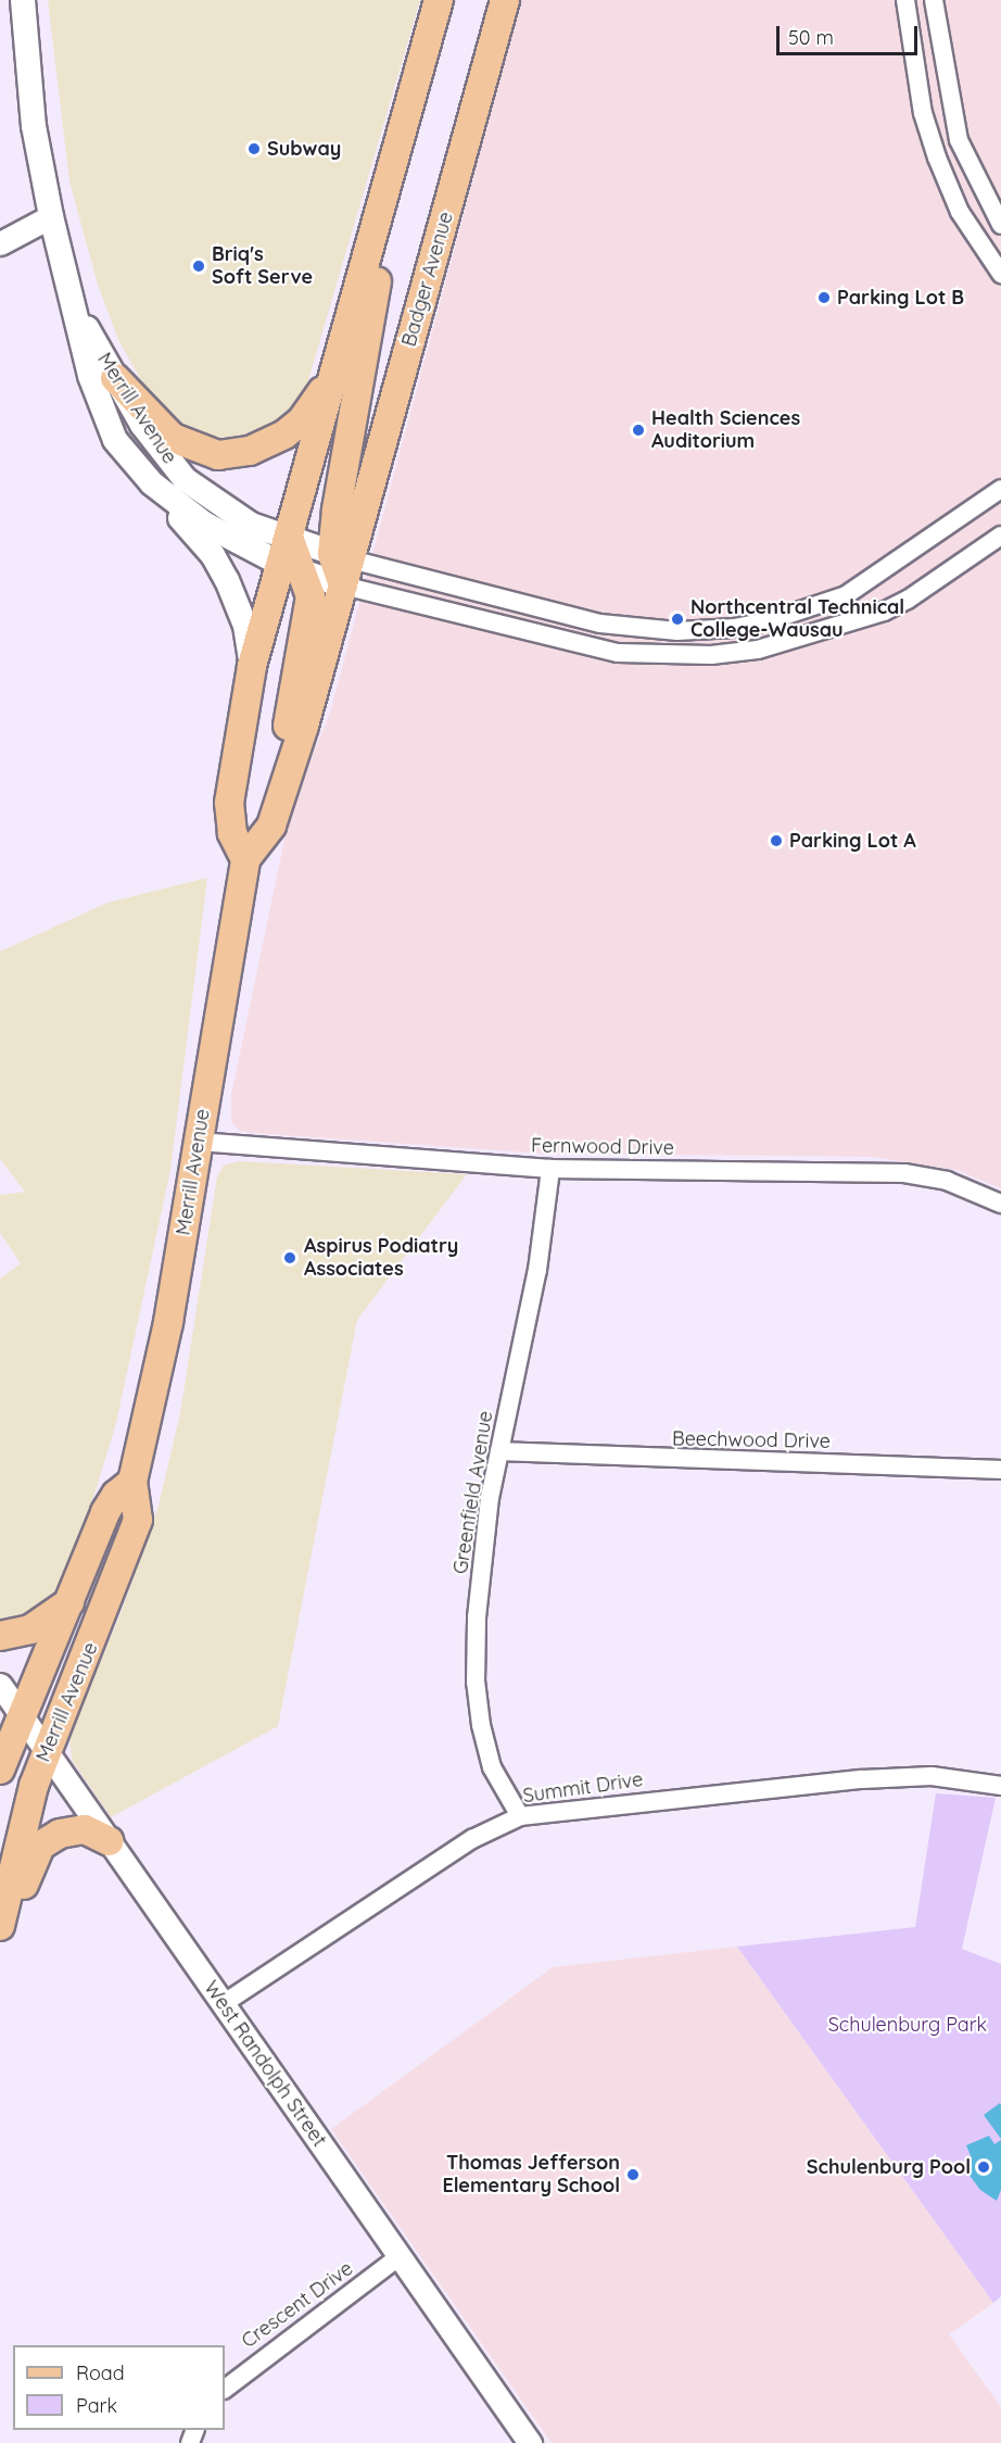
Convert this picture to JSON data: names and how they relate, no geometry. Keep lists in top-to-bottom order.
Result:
{
  "streets": {
    "main road": ["Badger Avenue", "Merrill Avenue"],
    "street": [
      "Fernwood Drive",
      "Beechwood Drive",
      "Greenfield Avenue",
      "Summit Drive",
      "West Randolph Street",
      "Crescent Drive"
    ]
  },
  "crossings": [
    ["Badger Avenue", "Merrill Avenue"],
    ["Merrill Avenue", "Fernwood Drive"],
    ["Merrill Avenue", "West Randolph Street"],
    ["Fernwood Drive", "Greenfield Avenue"],
    ["Beechwood Drive", "Greenfield Avenue"],
    ["Greenfield Avenue", "Summit Drive"],
    ["Summit Drive", "West Randolph Street"],
    ["West Randolph Street", "Crescent Drive"]
  ],
  "parks": ["Schulenburg Park"],
  "places": [
    "Subway",
    "Briq's Soft Serve",
    "Parking Lot B",
    "Health Sciences Auditorium",
    "Northcentral Technical College-Wausau",
    "Parking Lot A",
    "Aspirus Podiatry Associates",
    "Schulenburg Pool",
    "Thomas Jefferson Elementary School"
  ],
  "legend": ["Road", "Park"],
  "scale_bar": "50 m"
}
